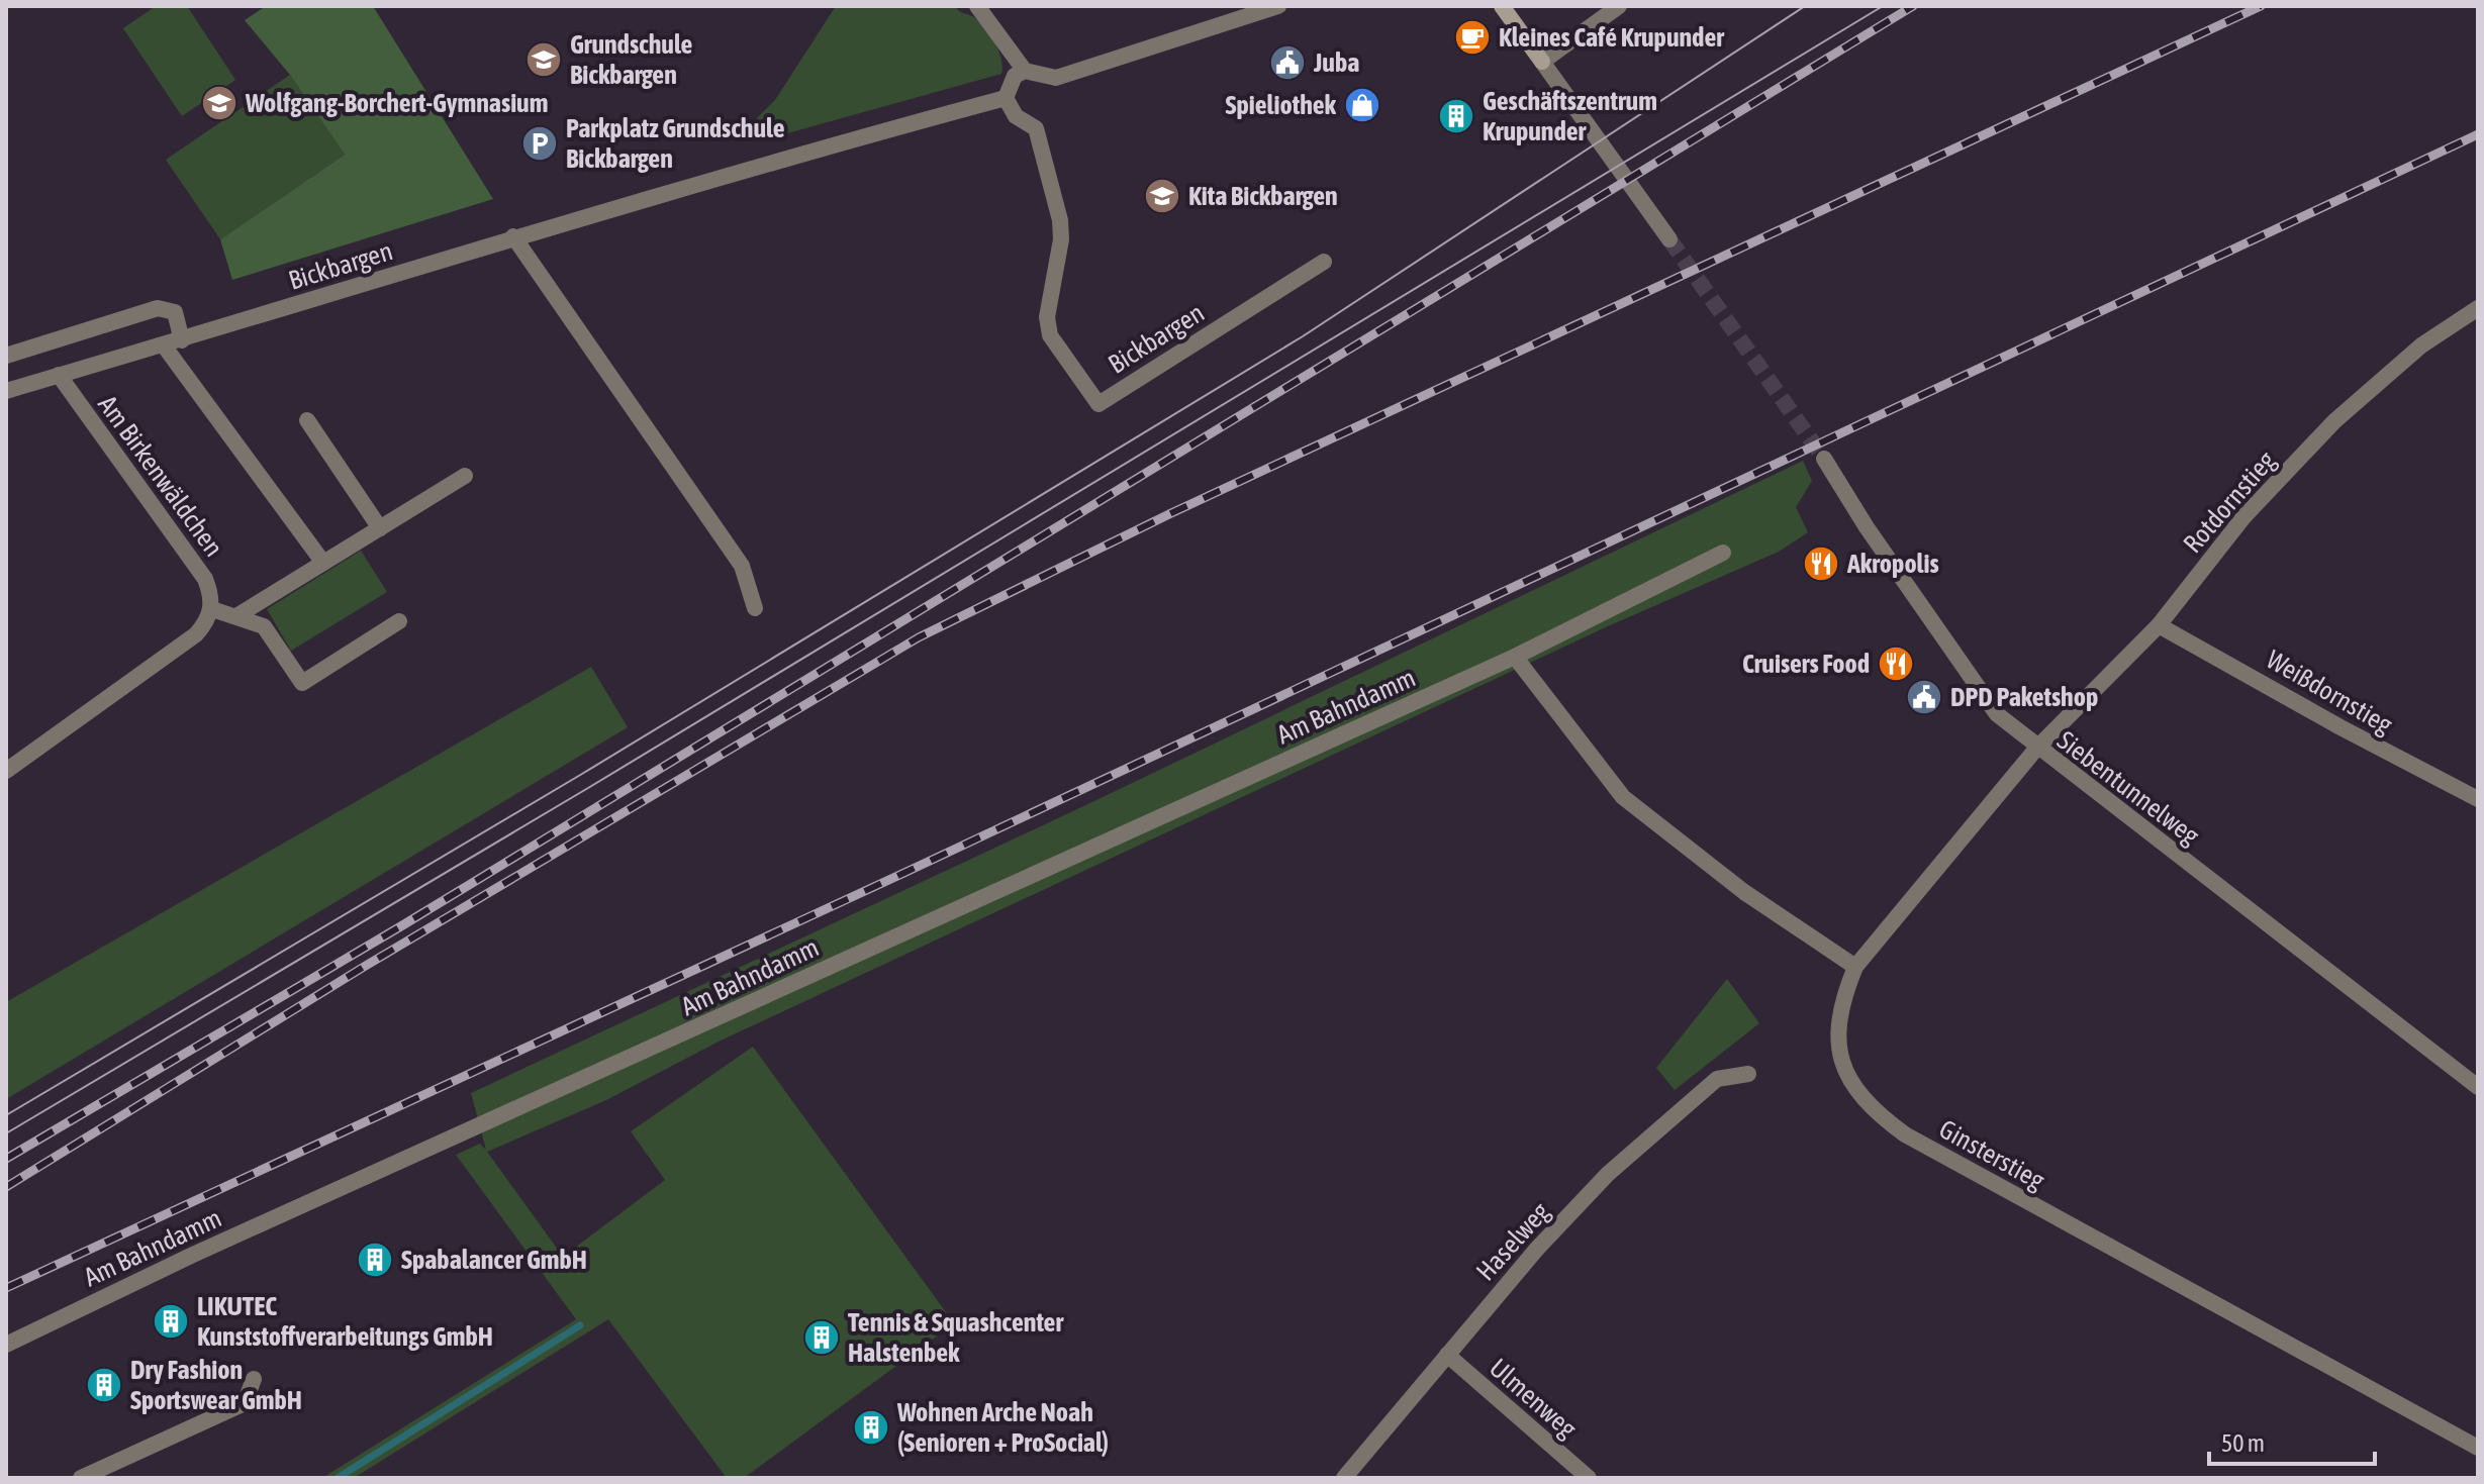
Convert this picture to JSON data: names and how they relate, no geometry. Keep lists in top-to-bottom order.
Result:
{
  "streets": {
    "street": [
      "Bickbargen",
      "Am Birkenwäldchen",
      "Rotdornstieg",
      "Weißdornstieg",
      "Am Bahndamm",
      "Siebentunnelweg",
      "Ginsterstieg",
      "Haselweg",
      "Ulmenweg"
    ]
  },
  "crossings": [
    ["Bickbargen", "Am Birkenwäldchen"],
    ["Rotdornstieg", "Weißdornstieg"],
    ["Rotdornstieg", "Siebentunnelweg"],
    ["Rotdornstieg", "Ginsterstieg"],
    ["Siebentunnelweg", "Ginsterstieg"],
    ["Haselweg", "Ulmenweg"]
  ],
  "places": {
    "cafe": ["Kleines Café Krupunder"],
    "school or university": ["Grundschule Bickbargen", "Wolfgang-Borchert-Gymnasium", "Kita Bickbargen"],
    "public building": ["Juba", "DPD Paketshop"],
    "shop": ["Spieliothek"],
    "building": [
      "Geschäftszentrum Krupunder",
      "Spabalancer GmbH",
      "LIKUTEC Kunststoffverarbeitungs GmbH",
      "Tennis & Squashcenter Halstenbek",
      "Dry Fashion Sportswear GmbH",
      "Wohnen Arche Noah (Senioren + ProSocial)"
    ],
    "parking": ["Parkplatz Grundschule Bickbargen"],
    "restaurant": ["Akropolis", "Cruisers Food"]
  },
  "scale_bar": "50 m"
}
